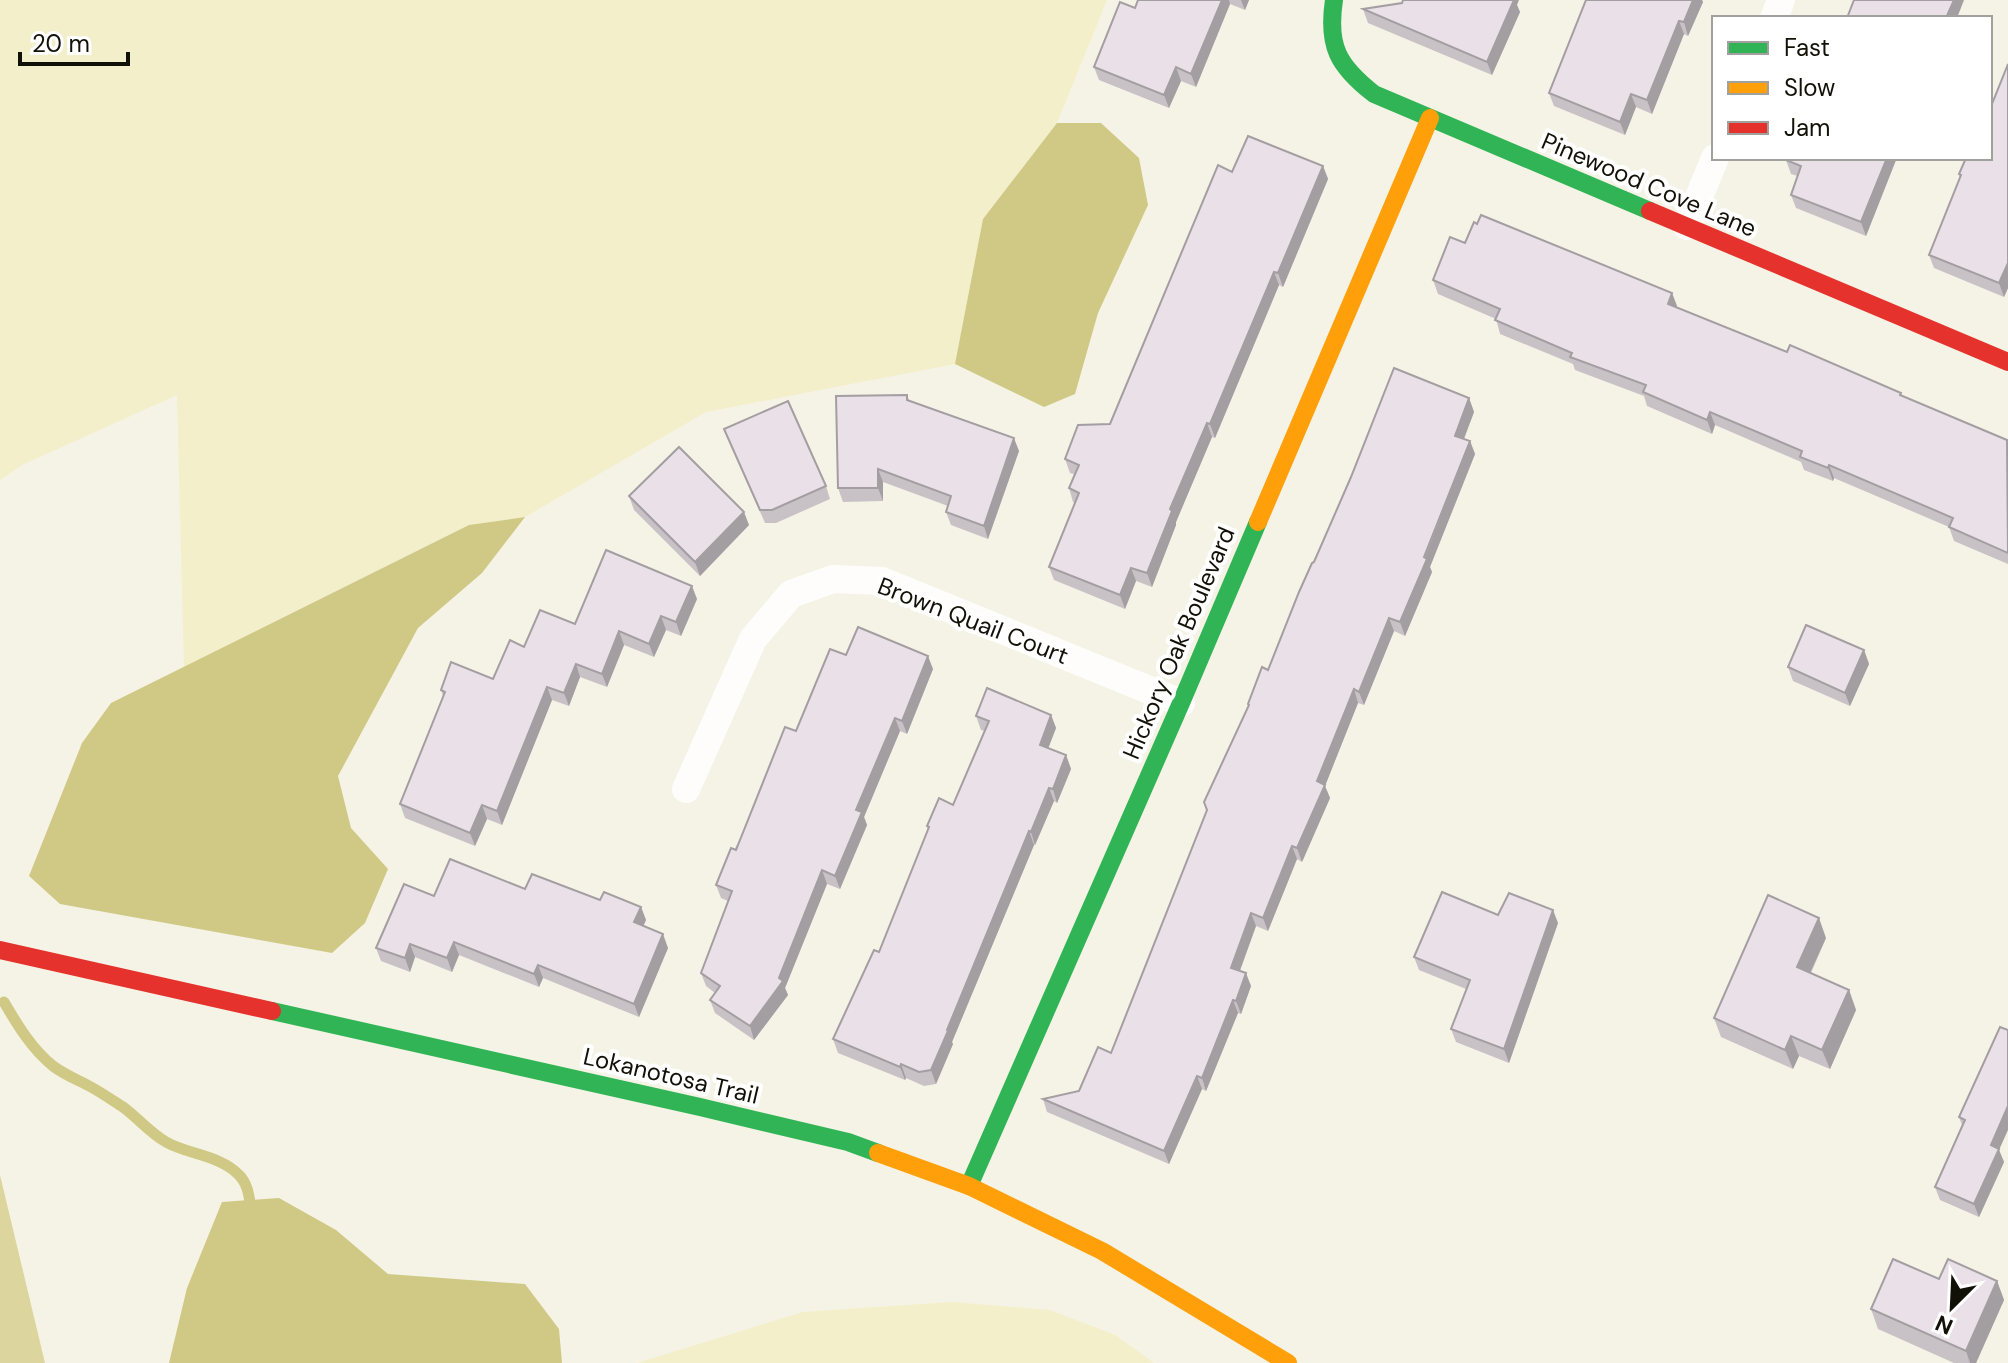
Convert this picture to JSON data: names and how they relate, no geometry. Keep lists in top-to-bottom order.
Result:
{
  "streets": {
    "street": [
      "Pinewood Cove Lane",
      "Brown Quail Court",
      "Hickory Oak Boulevard",
      "Lokanotosa Trail"
    ]
  },
  "crossings": [
    ["Pinewood Cove Lane", "Hickory Oak Boulevard"],
    ["Brown Quail Court", "Hickory Oak Boulevard"],
    ["Hickory Oak Boulevard", "Lokanotosa Trail"]
  ],
  "legend": ["Fast", "Slow", "Jam"],
  "scale_bar": "20 m",
  "north": "bottom left"
}
